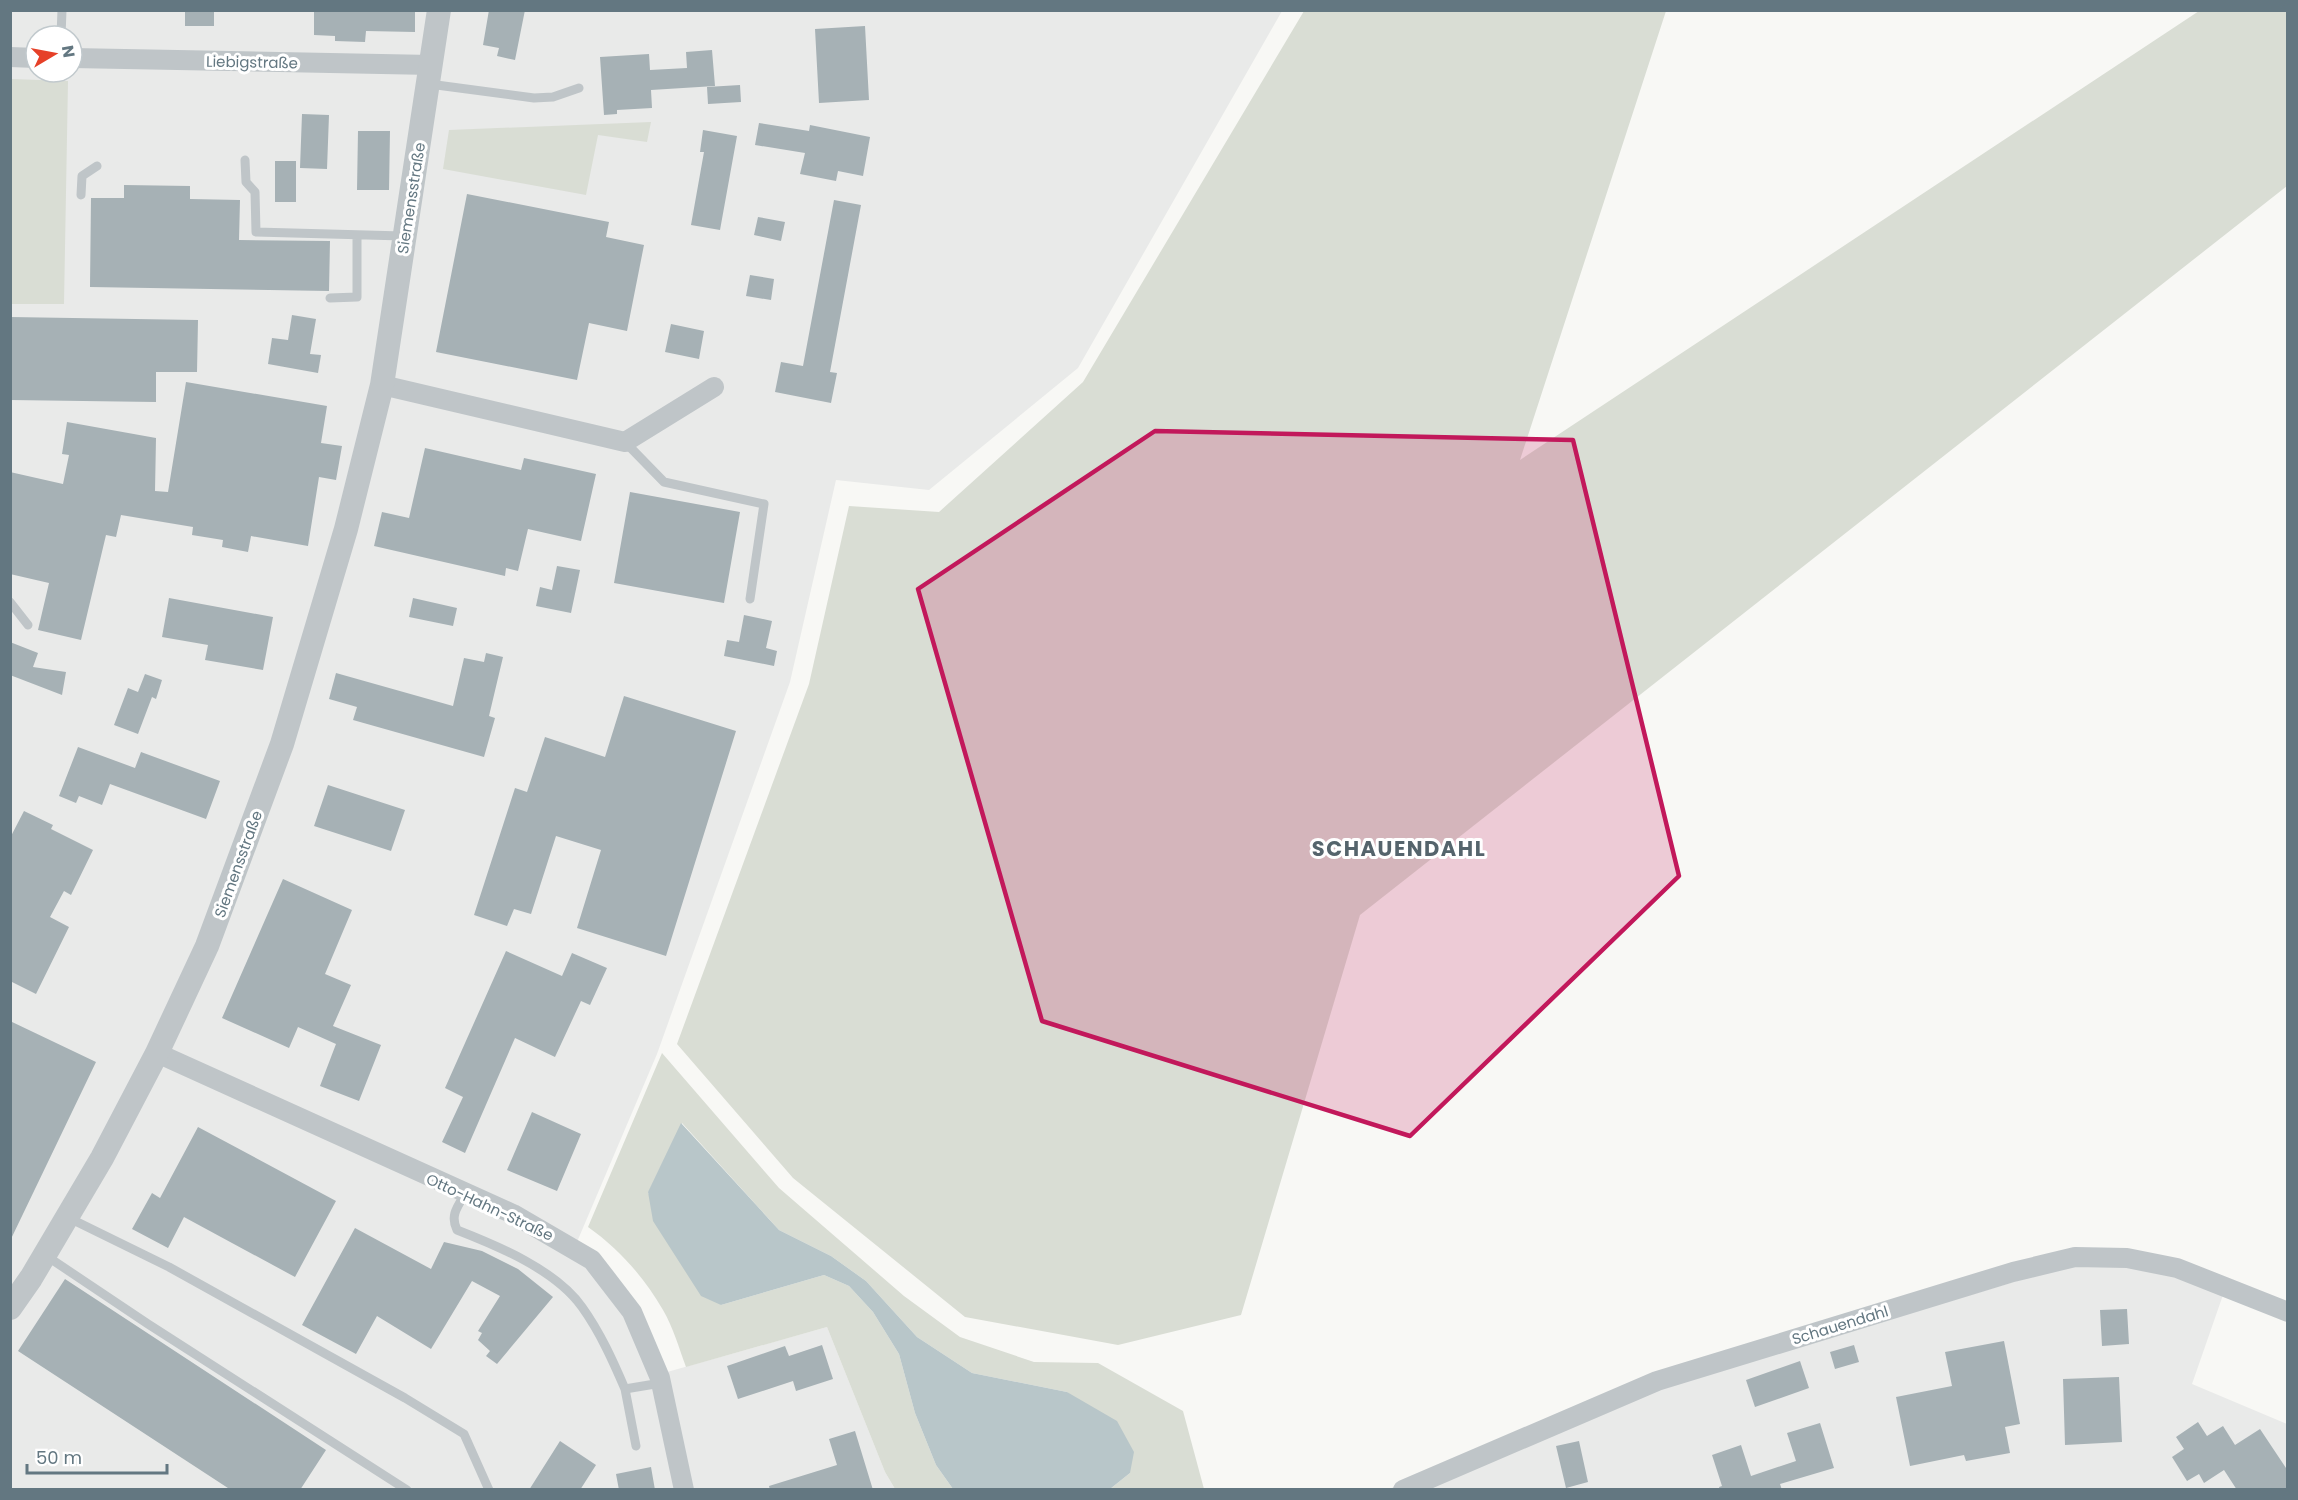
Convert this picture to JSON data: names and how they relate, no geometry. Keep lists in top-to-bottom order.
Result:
{
  "streets": {
    "street": [
      "Liebigstraße",
      "Siemensstraße",
      "Otto-Hahn-Straße",
      "Schauendahl"
    ]
  },
  "crossings": [
    ["Liebigstraße", "Siemensstraße"],
    ["Siemensstraße", "Otto-Hahn-Straße"]
  ],
  "districts": ["SCHAUENDAHL"],
  "scale_bar": "50 m",
  "north": "right"
}
